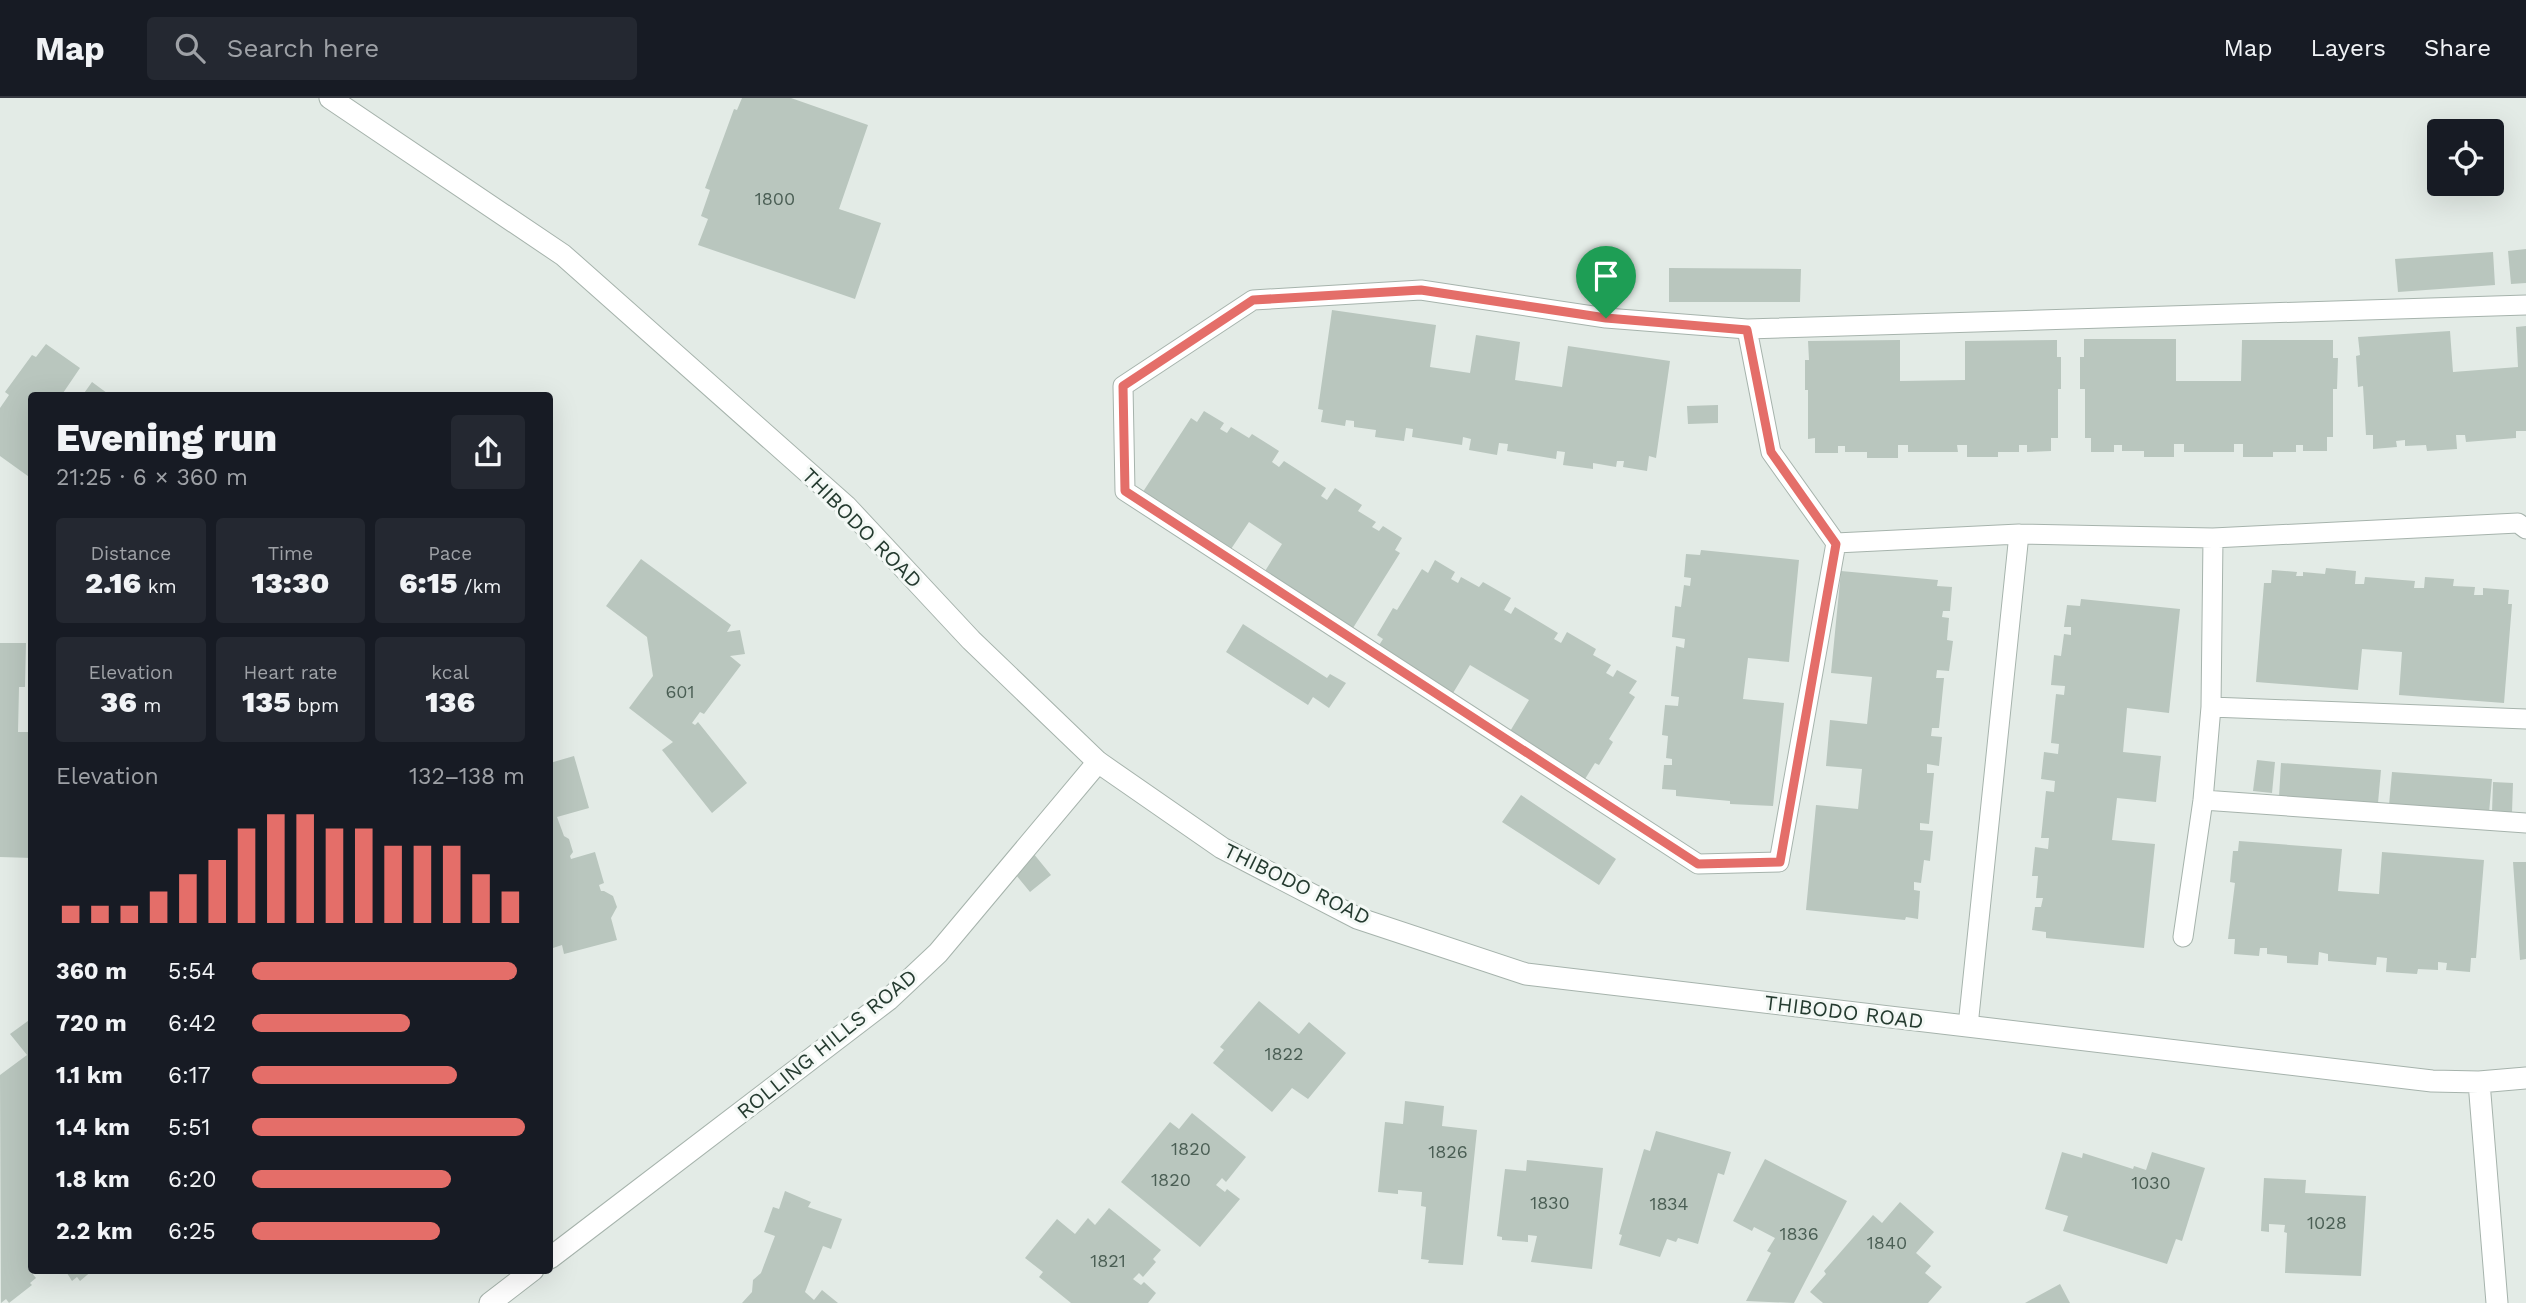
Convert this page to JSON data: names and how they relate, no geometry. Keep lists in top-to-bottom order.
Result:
{
  "streets": {
    "street": ["THIBODO ROAD", "ROLLING HILLS ROAD"]
  },
  "crossings": [
    ["THIBODO ROAD", "ROLLING HILLS ROAD"]
  ],
  "house_numbers": [
    "1800",
    "601",
    "1822",
    "1820",
    "1826",
    "1820",
    "1030",
    "1830",
    "1834",
    "1028",
    "1836",
    "1840",
    "1821"
  ],
  "page": {
    "header": "Map",
    "search": "Search here",
    "nav": ["Map", "Layers", "Share"],
    "heading": ["Evening run", "21:25 · 6 × 360 m"],
    "stats": [
      ["Distance", "2.16 km"],
      ["Time", "13:30"],
      ["Pace", "6:15 /km"],
      ["Elevation", "36 m"],
      ["Heart rate", "135 bpm"],
      ["kcal", "136"]
    ],
    "chart": ["Elevation", "132–138 m"],
    "list": [
      {
        "name": "360 m",
        "note": "5:54"
      },
      {
        "name": "720 m",
        "note": "6:42"
      },
      {
        "name": "1.1 km",
        "note": "6:17"
      },
      {
        "name": "1.4 km",
        "note": "5:51"
      },
      {
        "name": "1.8 km",
        "note": "6:20"
      },
      {
        "name": "2.2 km",
        "note": "6:25"
      }
    ]
  }
}
